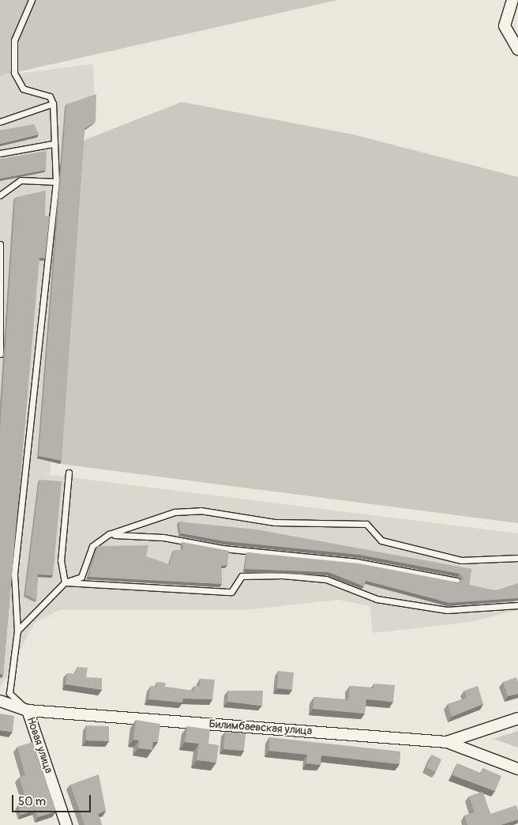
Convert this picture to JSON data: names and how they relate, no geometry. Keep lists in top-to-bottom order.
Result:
{
  "streets": {
    "street": ["Билимбаевская улица", "Новая улица"]
  },
  "crossings": [
    ["Билимбаевская улица", "Новая улица"]
  ],
  "scale_bar": "50 m"
}
